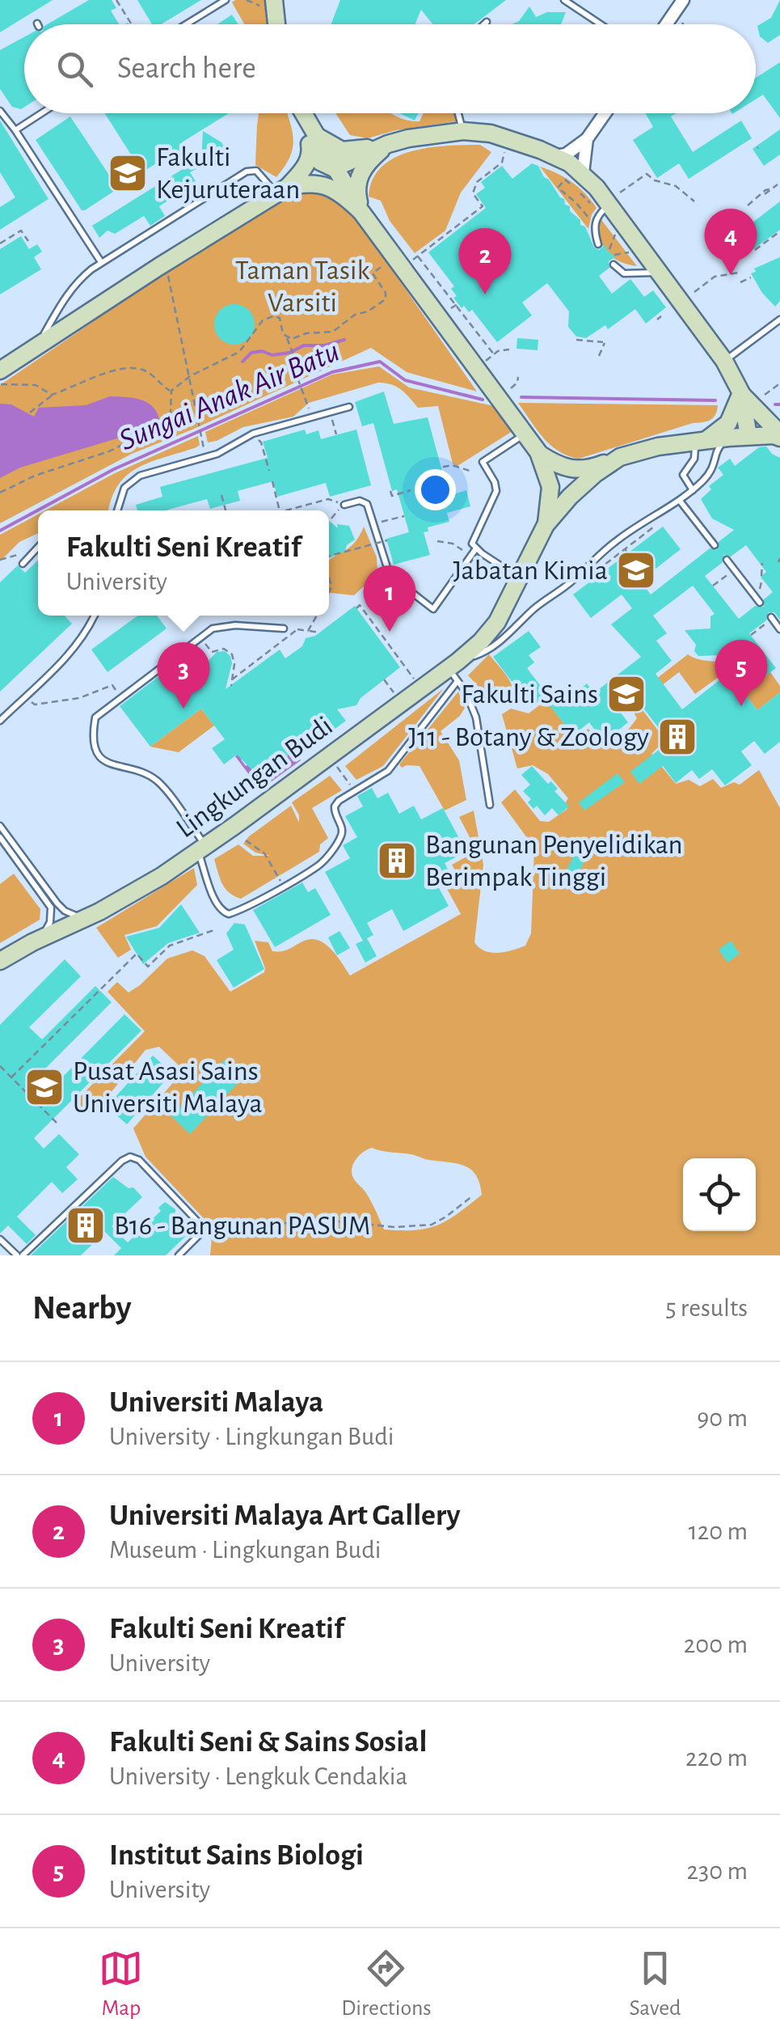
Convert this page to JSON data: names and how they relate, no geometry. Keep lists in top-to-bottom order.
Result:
{
  "streets": {
    "street": ["Lingkungan Budi"]
  },
  "water": ["Sungai Anak Air Batu"],
  "parks": ["Taman Tasik Varsiti"],
  "places": {
    "school or university": [
      "Fakulti Kejuruteraan",
      "Jabatan Kimia",
      "Fakulti Sains",
      "Pusat Asasi Sains Universiti Malaya"
    ],
    "building": ["J11 - Botany & Zoology", "Bangunan Penyelidikan Berimpak Tinggi", "B16 - Bangunan PASUM"]
  },
  "page": {
    "search": "Search here",
    "pins": [
      "4",
      "2",
      "1",
      "5",
      "3"
    ],
    "popup": ["Fakulti Seni Kreatif", "University"],
    "heading": ["Nearby", "5 results"],
    "list": [
      {
        "mark": "1",
        "name": "Universiti Malaya",
        "note": "University · Lingkungan Budi",
        "value": "90 m"
      },
      {
        "mark": "2",
        "name": "Universiti Malaya Art Gallery",
        "note": "Museum · Lingkungan Budi",
        "value": "120 m"
      },
      {
        "mark": "3",
        "name": "Fakulti Seni Kreatif",
        "note": "University",
        "value": "200 m"
      },
      {
        "mark": "4",
        "name": "Fakulti Seni & Sains Sosial",
        "note": "University · Lengkuk Cendakia",
        "value": "220 m"
      },
      {
        "mark": "5",
        "name": "Institut Sains Biologi",
        "note": "University",
        "value": "230 m"
      }
    ],
    "nav": ["Map", "Directions", "Saved"]
  }
}
